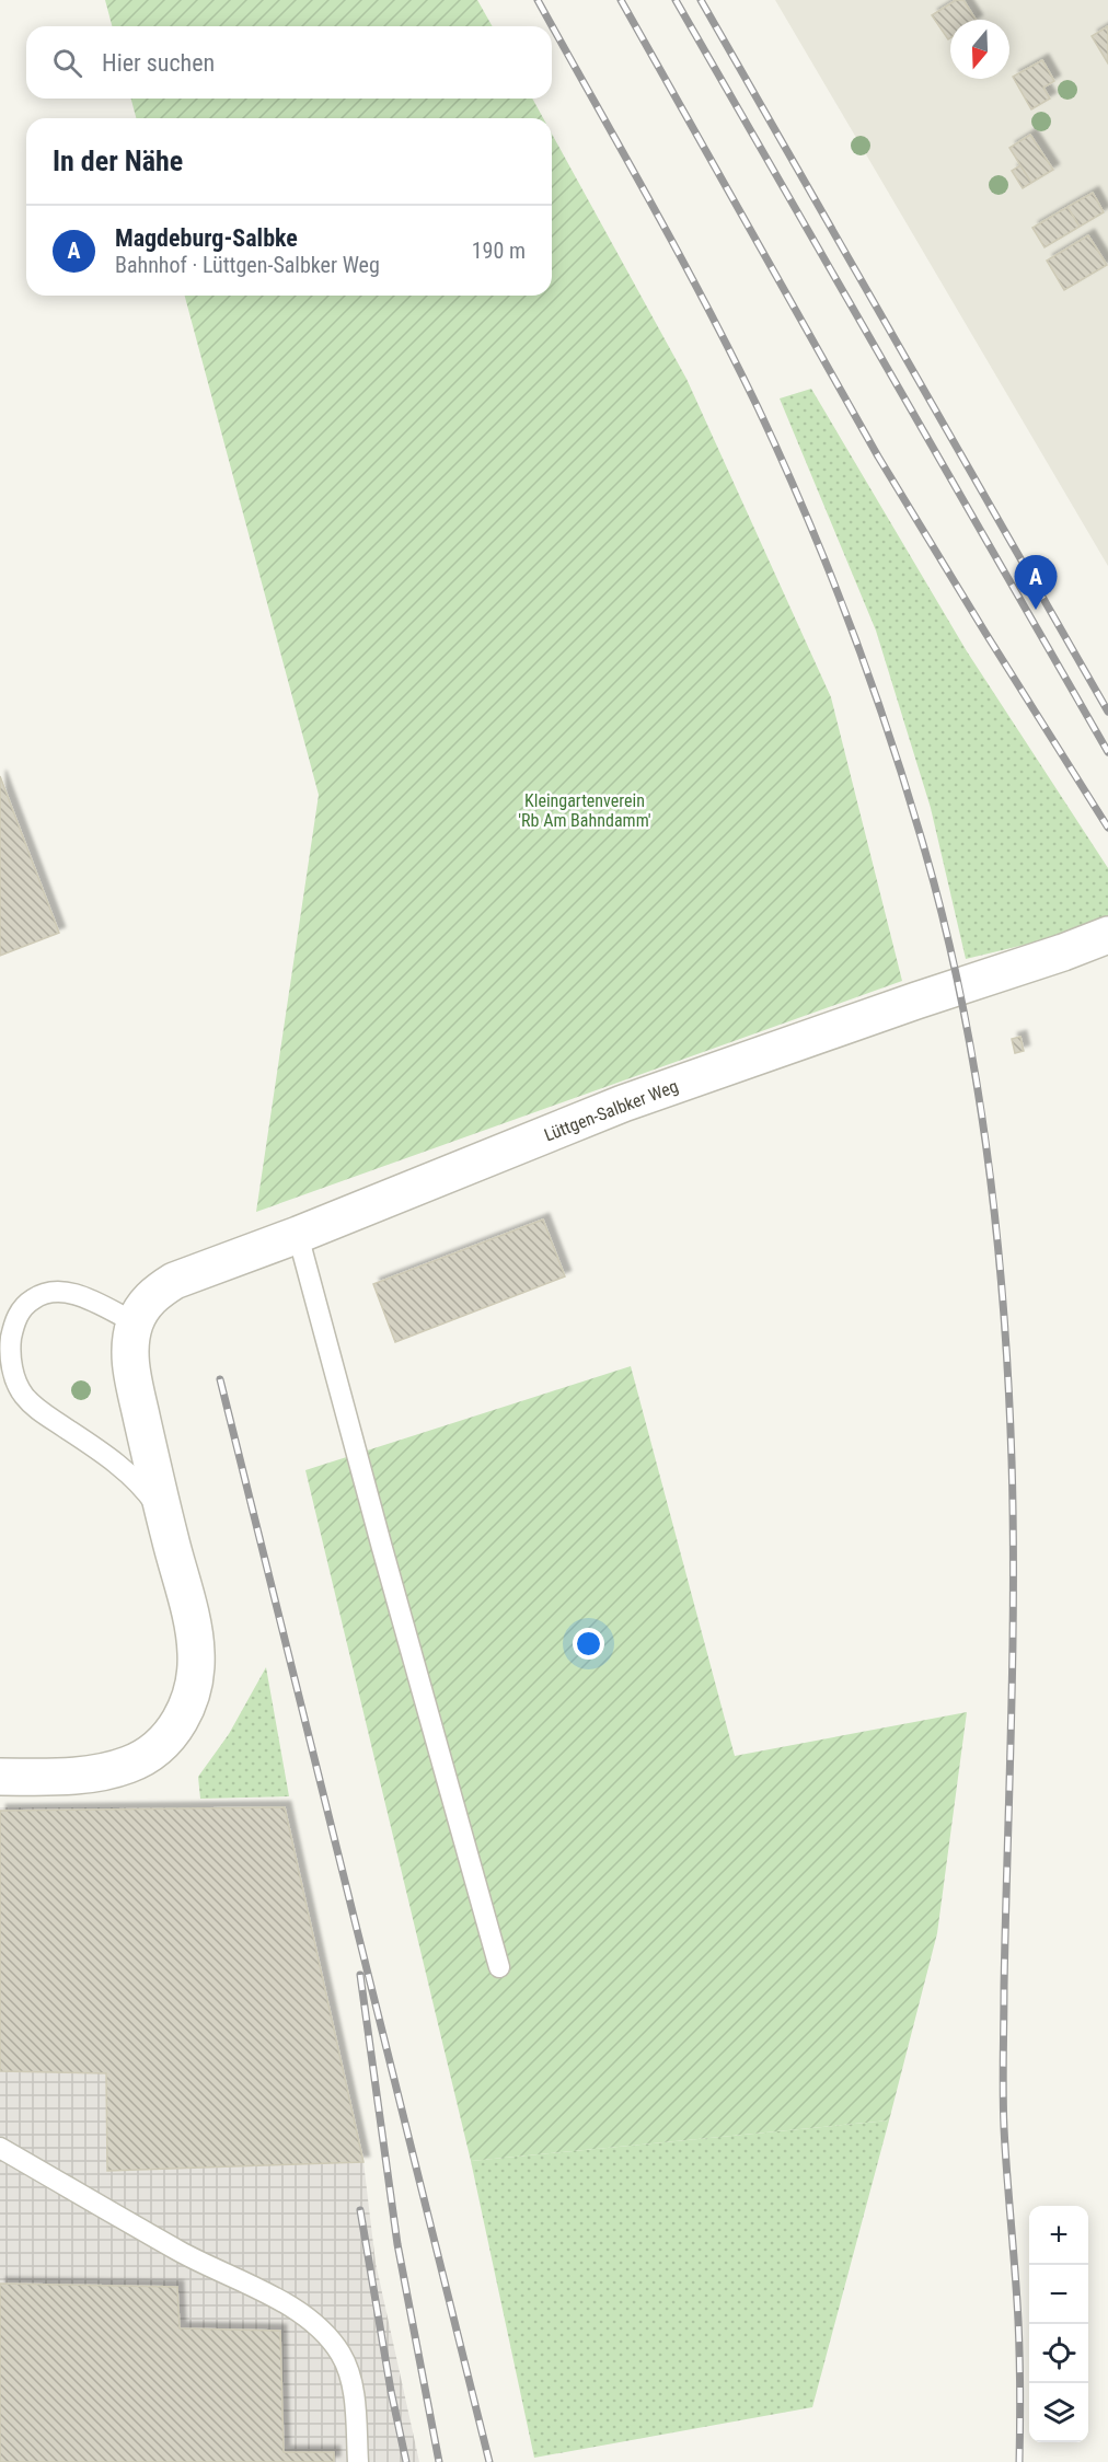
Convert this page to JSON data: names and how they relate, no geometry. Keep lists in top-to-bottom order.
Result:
{
  "streets": {
    "street": ["Lüttgen-Salbker Weg"]
  },
  "parks": ["Kleingartenverein 'Rb Am Bahndamm'"],
  "north": "bottom",
  "page": {
    "search": "Hier suchen",
    "heading": "In der Nähe",
    "list": [
      {
        "mark": "A",
        "name": "Magdeburg-Salbke",
        "note": "Bahnhof · Lüttgen-Salbker Weg",
        "value": "190 m"
      }
    ],
    "pins": "A",
    "map_buttons": ["+", "−"]
  }
}
